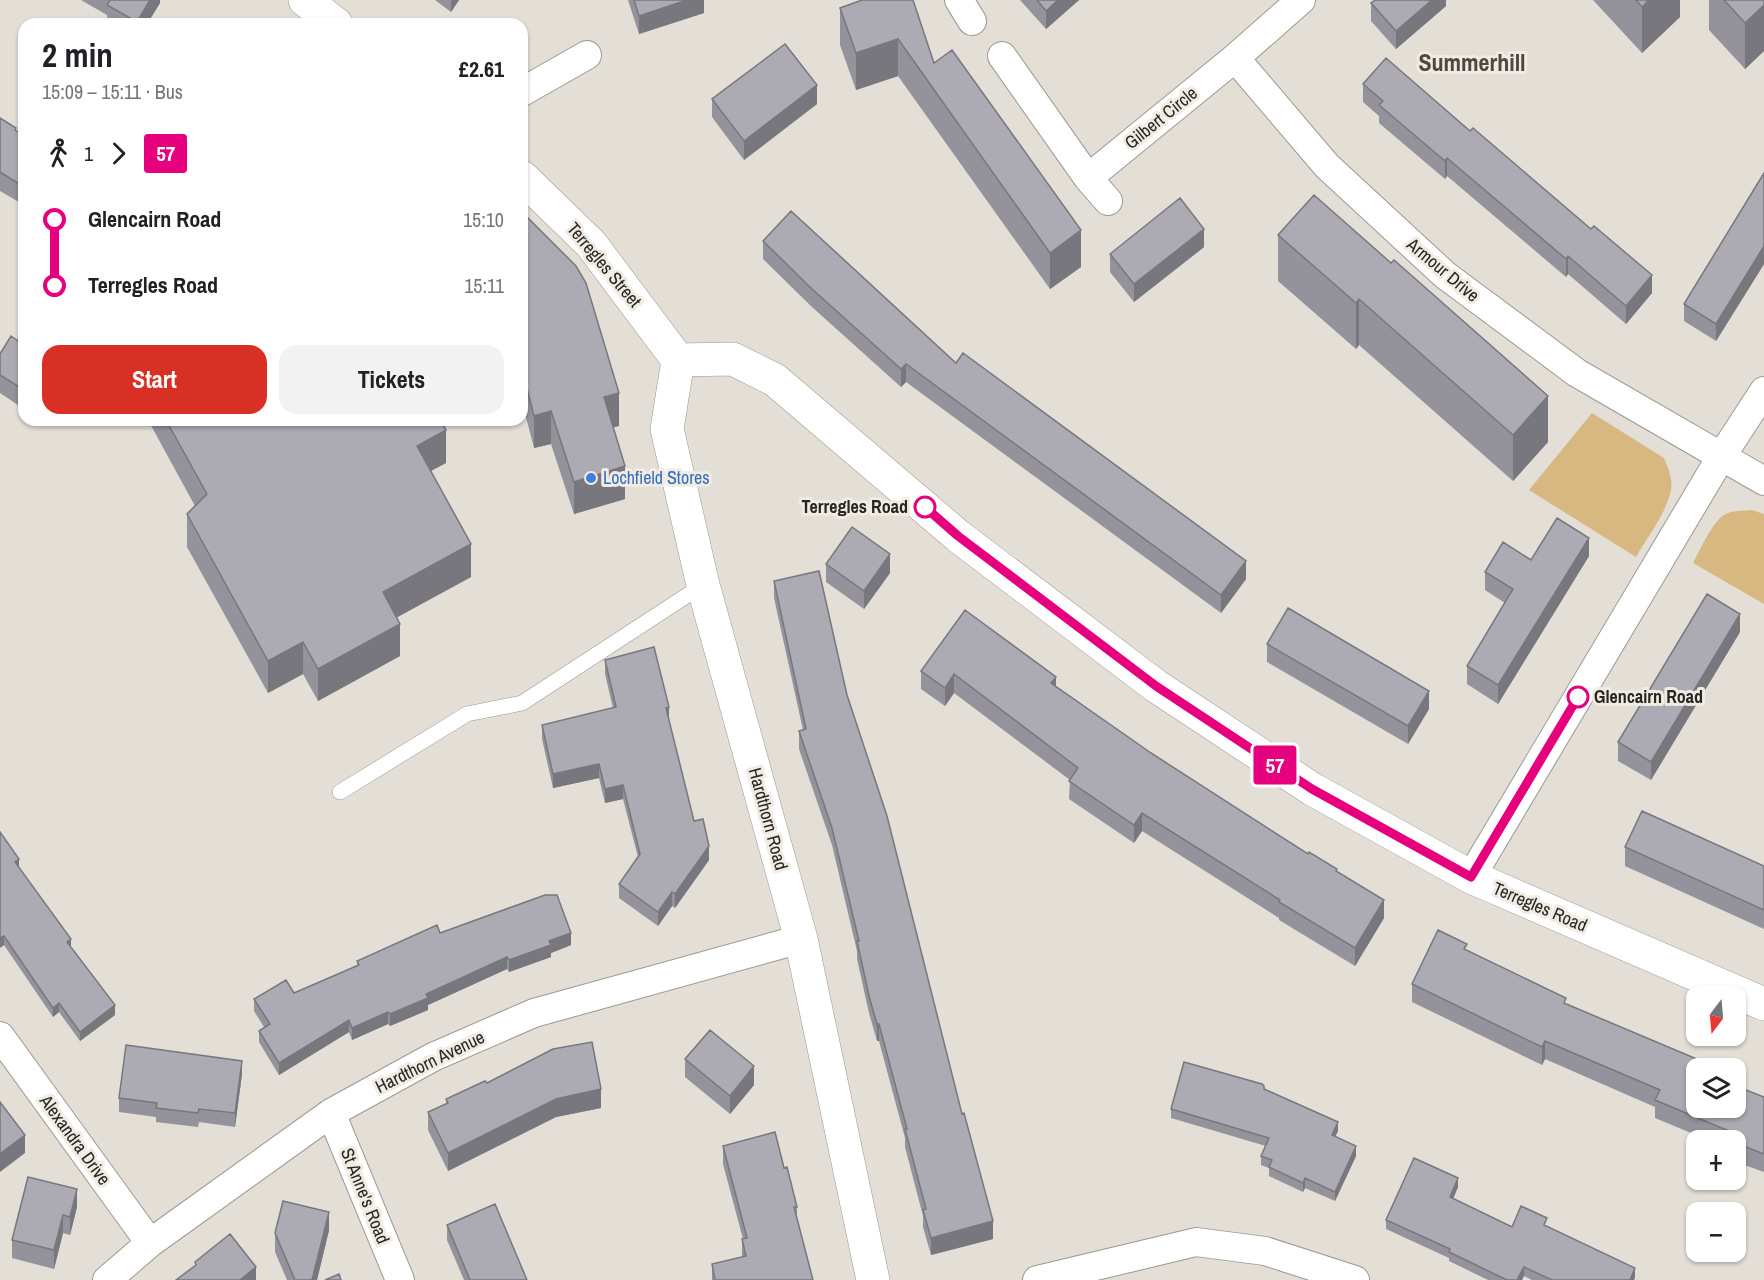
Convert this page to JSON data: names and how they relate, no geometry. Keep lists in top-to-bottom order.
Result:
{
  "streets": {
    "street": [
      "Gilbert Circle",
      "Terregles Street",
      "Armour Drive",
      "Hardthorn Road",
      "Terregles Road",
      "Hardthorn Avenue",
      "Alexandra Drive",
      "St Anne's Road"
    ]
  },
  "crossings": [
    ["Gilbert Circle", "Armour Drive"],
    ["Terregles Street", "Hardthorn Road"],
    ["Terregles Street", "Terregles Road"],
    ["Hardthorn Road", "Terregles Road"],
    ["Hardthorn Road", "Hardthorn Avenue"],
    ["Hardthorn Avenue", "Alexandra Drive"],
    ["Hardthorn Avenue", "St Anne's Road"]
  ],
  "districts": ["Summerhill"],
  "places": ["Lochfield Stores", "Terregles Road", "Glencairn Road"],
  "lines": ["bus line 57"],
  "north": "bottom",
  "page": {
    "on_map": "57",
    "heading": ["2 min", "15:09 – 15:11 · Bus", "£2.61"],
    "legs": ["1", "57"],
    "list": [
      {
        "name": "Glencairn Road",
        "value": "15:10"
      },
      {
        "name": "Terregles Road",
        "value": "15:11"
      }
    ],
    "buttons": ["Start", "Tickets"],
    "map_buttons": ["+", "−"]
  }
}
